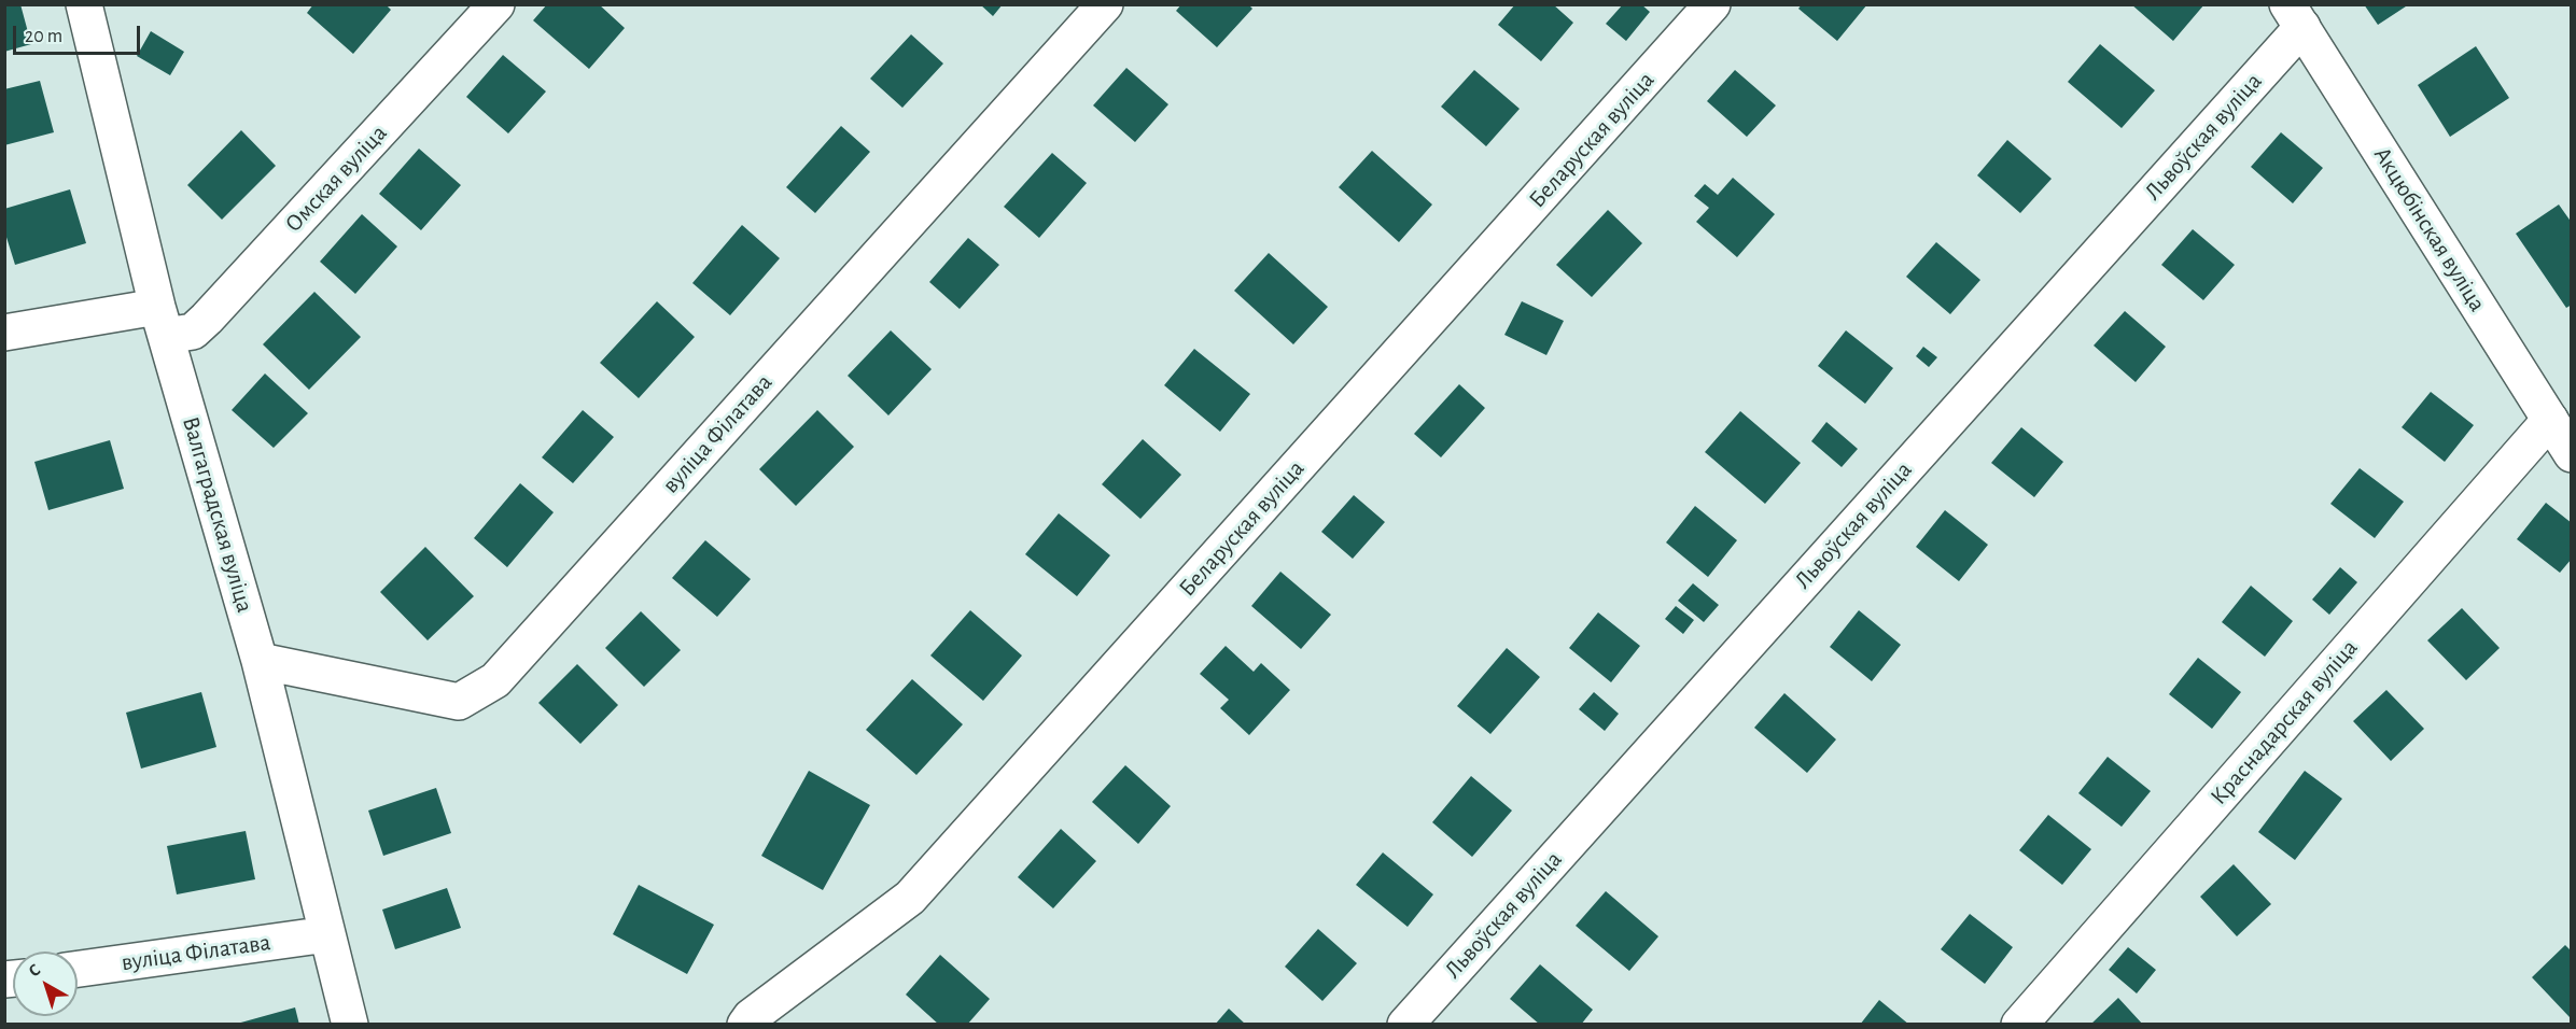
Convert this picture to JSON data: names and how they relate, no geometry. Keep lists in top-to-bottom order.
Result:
{
  "streets": {
    "street": [
      "Львоўская вуліца",
      "Беларуская вуліца",
      "Омская вуліца",
      "Акцюбінская вуліца",
      "вуліца Філатава",
      "Валгаградская вуліца",
      "Краснадарская вуліца"
    ]
  },
  "crossings": [
    ["Львоўская вуліца", "Акцюбінская вуліца"],
    ["Омская вуліца", "Валгаградская вуліца"],
    ["Акцюбінская вуліца", "Краснадарская вуліца"],
    ["вуліца Філатава", "Валгаградская вуліца"]
  ],
  "scale_bar": "20 m",
  "north": "top left"
}
